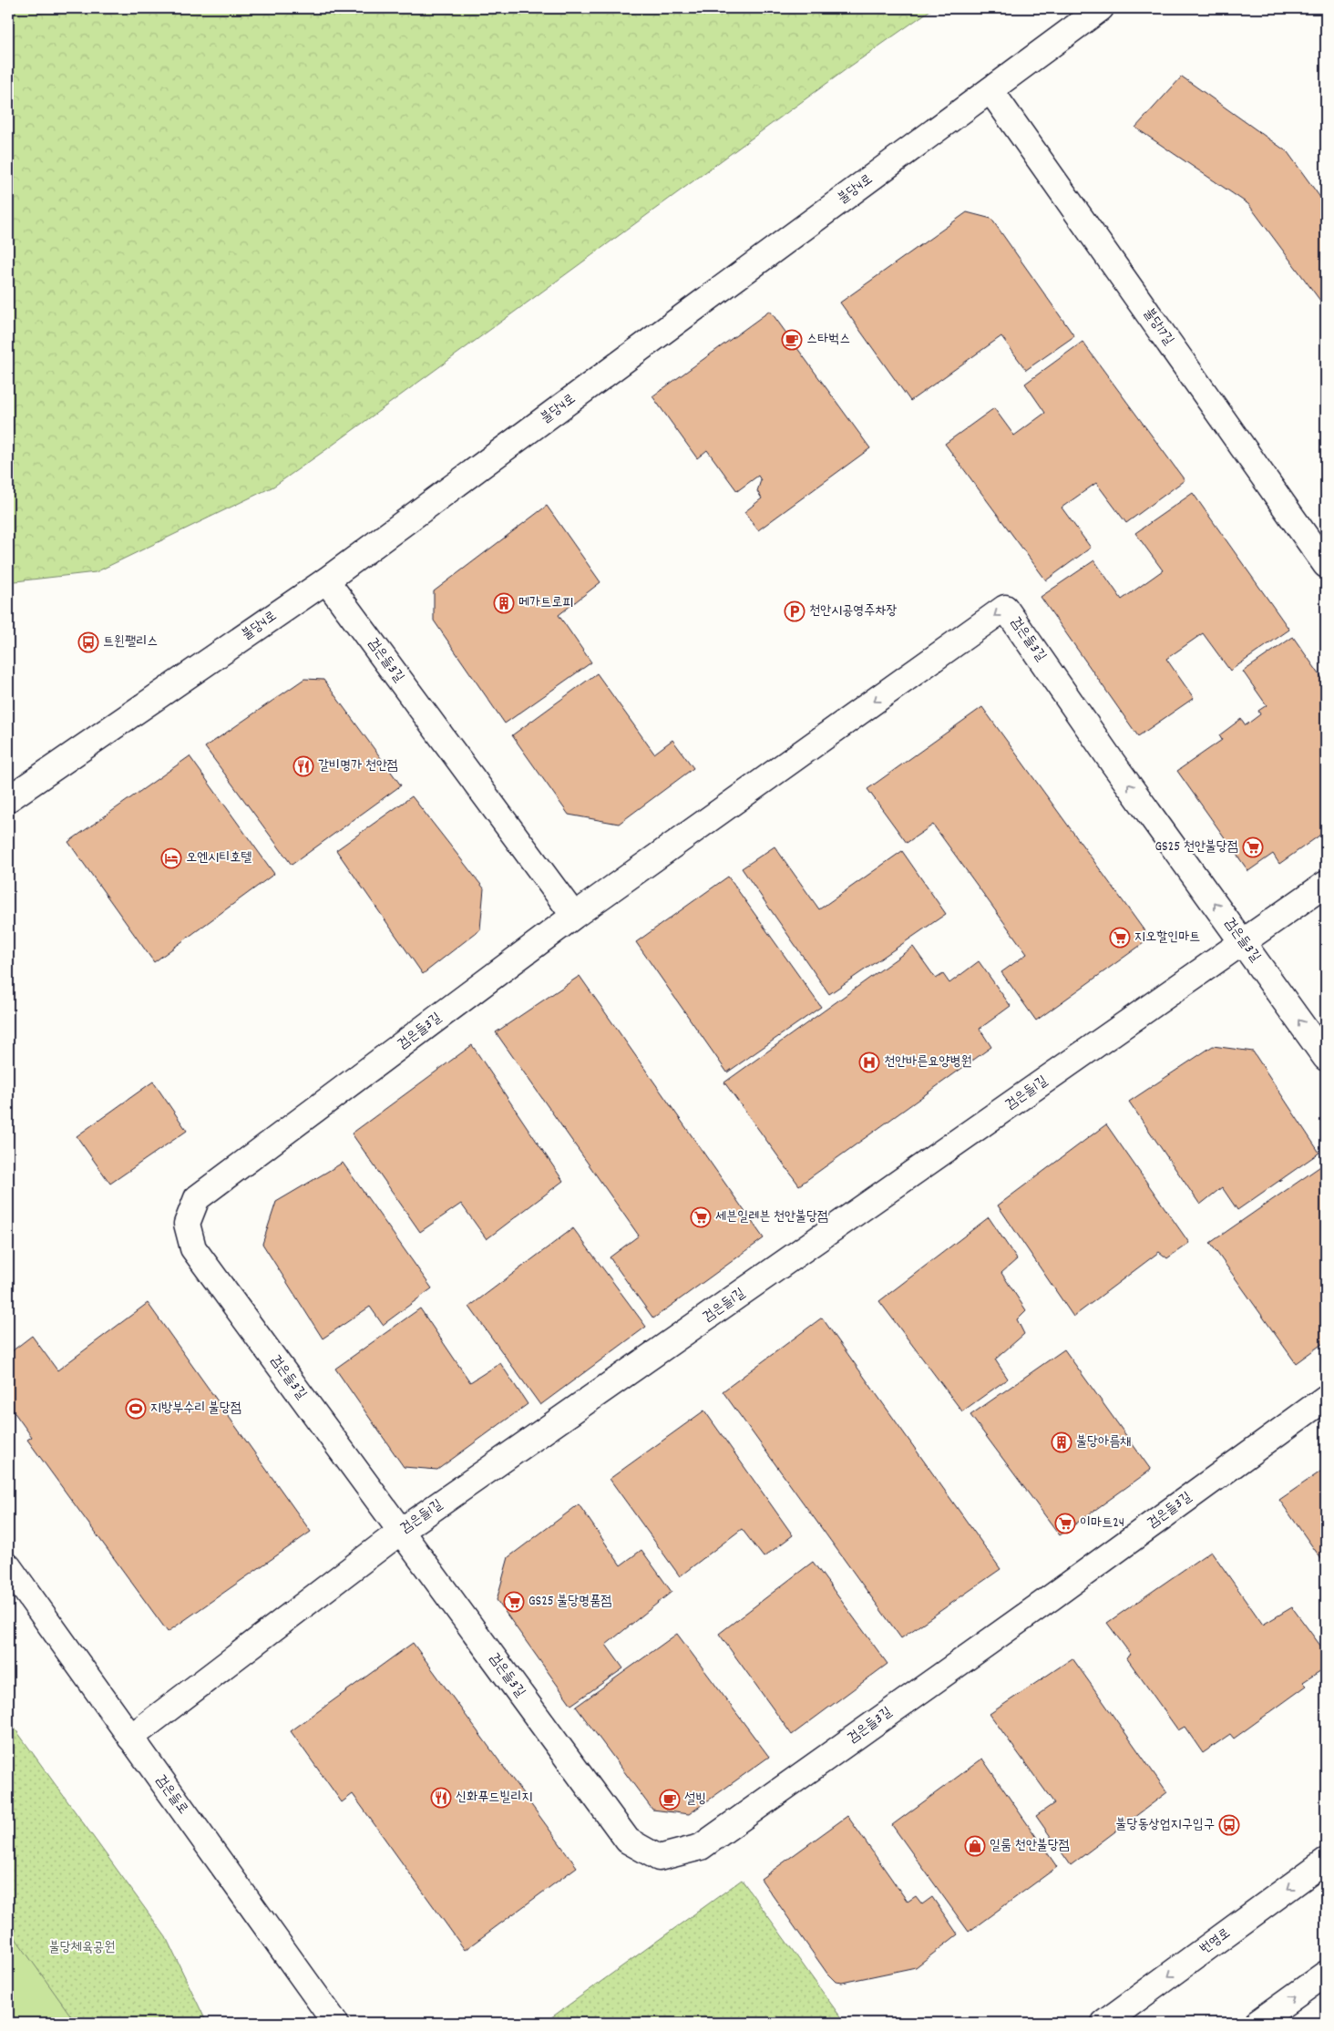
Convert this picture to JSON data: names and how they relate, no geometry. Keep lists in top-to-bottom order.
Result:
{
  "streets": {
    "street": [
      "불당4로",
      "불당17길",
      "검은들3길",
      "검은들1길",
      "검은들로",
      "번영로"
    ]
  },
  "crossings": [
    ["불당4로", "불당17길"],
    ["불당4로", "검은들3길"],
    ["검은들3길", "검은들1길"],
    ["검은들1길", "검은들로"]
  ],
  "parks": ["불당체육공원"],
  "places": {
    "cafe": ["스타벅스", "설빙"],
    "building": ["메가트로피", "불당아름채"],
    "parking": ["천안시공영주차장"],
    "bus stop": ["트윈팰리스", "불당동상업지구입구"],
    "restaurant": ["갈비명가 천안점", "신화푸드빌리지"],
    "supermarket": [
      "GS25 천안불당점",
      "지오할인마트",
      "세븐일레븐 천안불당점",
      "이마트24",
      "GS25 불당명품점"
    ],
    "hotel": ["오엔시티호텔"],
    "hospital": ["천안바른요양병원"],
    "sports": ["지방부수리 불당점"],
    "shop": ["일룸 천안불당점"]
  }
}
